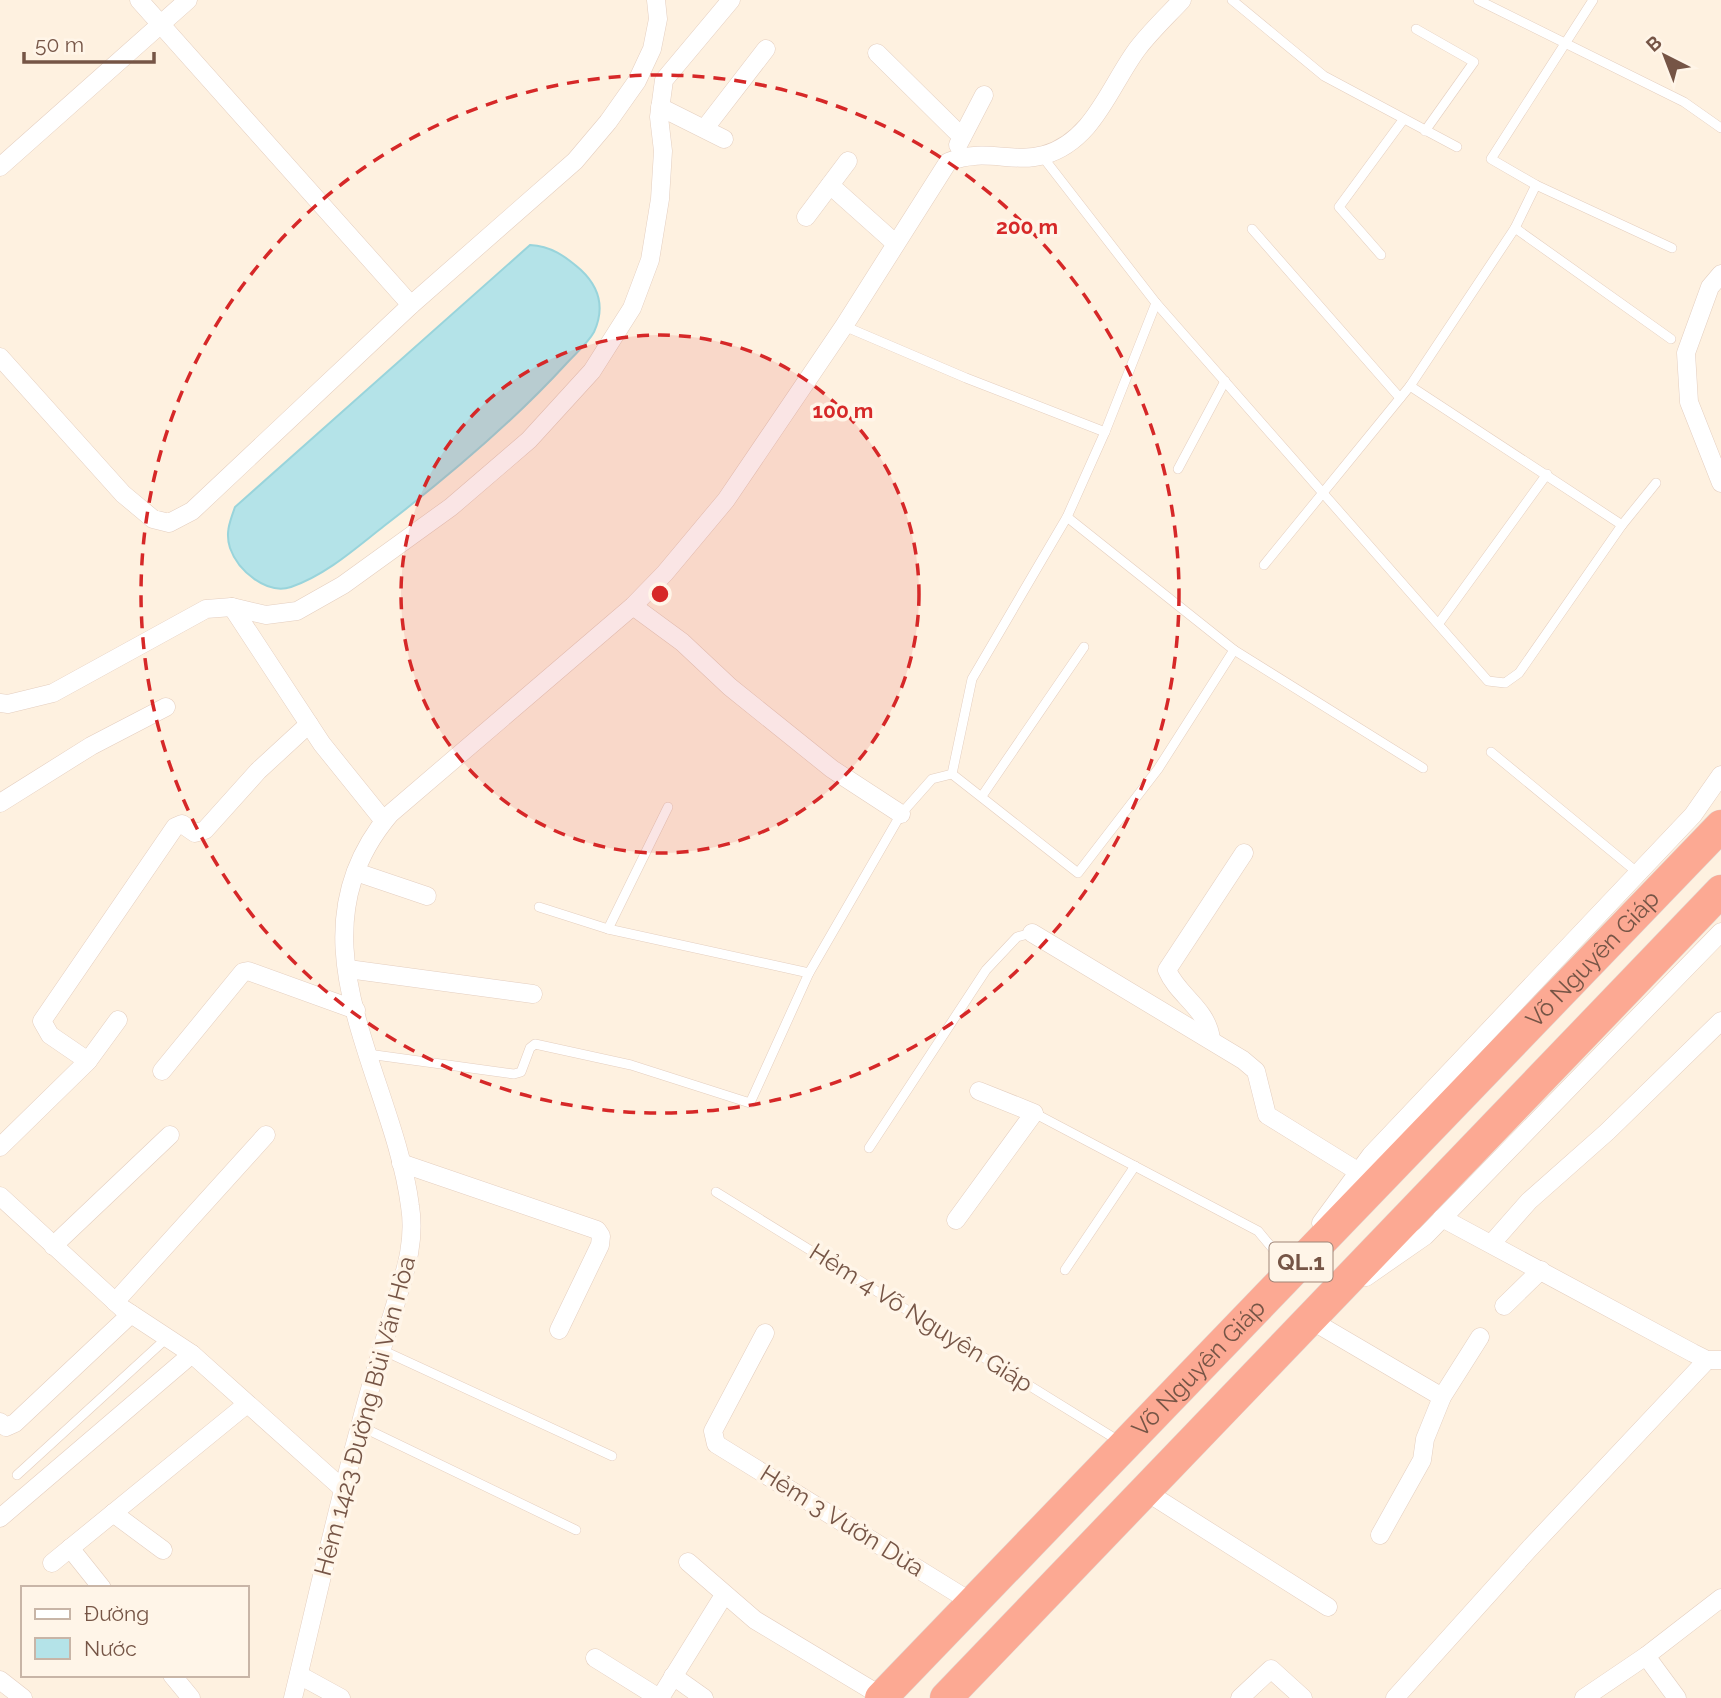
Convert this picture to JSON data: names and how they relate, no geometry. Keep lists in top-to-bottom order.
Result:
{
  "streets": {
    "highway": ["Võ Nguyên Giáp", "QL.1"],
    "street": ["Hẻm 1423 Đường Bùi Văn Hòa", "Hẻm 3 Vườn Dừa"],
    "lane": ["Hẻm 4 Võ Nguyên Giáp"]
  },
  "crossings": [
    ["Võ Nguyên Giáp", "Hẻm 4 Võ Nguyên Giáp"],
    ["Võ Nguyên Giáp", "Hẻm 3 Vườn Dừa"]
  ],
  "legend": ["Đường", "Nước"],
  "scale_bar": "50 m",
  "north": "top left",
  "rings": ["200 m", "100 m"]
}
